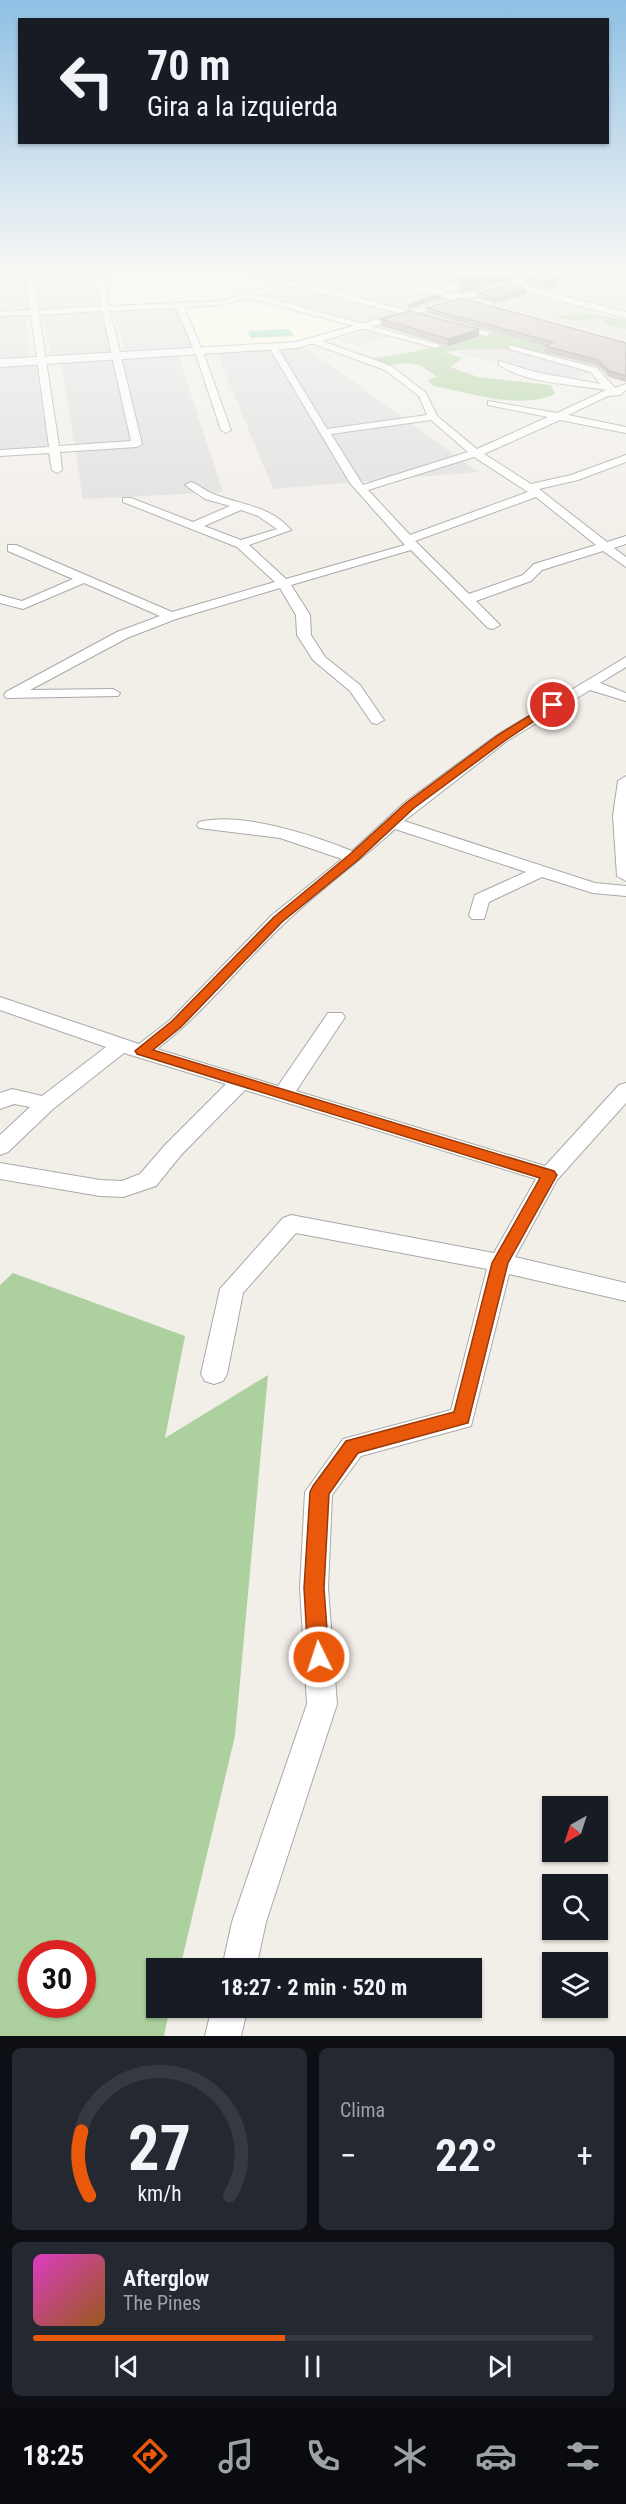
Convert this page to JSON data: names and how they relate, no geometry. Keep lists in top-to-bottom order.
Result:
{
  "north": "bottom left",
  "page": {
    "turn": ["70 m", "Gira a la izquierda"],
    "limit": "30",
    "trip": "18:27 · 2 min · 520 m",
    "tile": "Clima",
    "heat": ["−", "22°", "+"],
    "song": ["Afterglow", "The Pines"],
    "tabs": "18:25",
    "gauge": ["27", "km/h"]
  }
}
